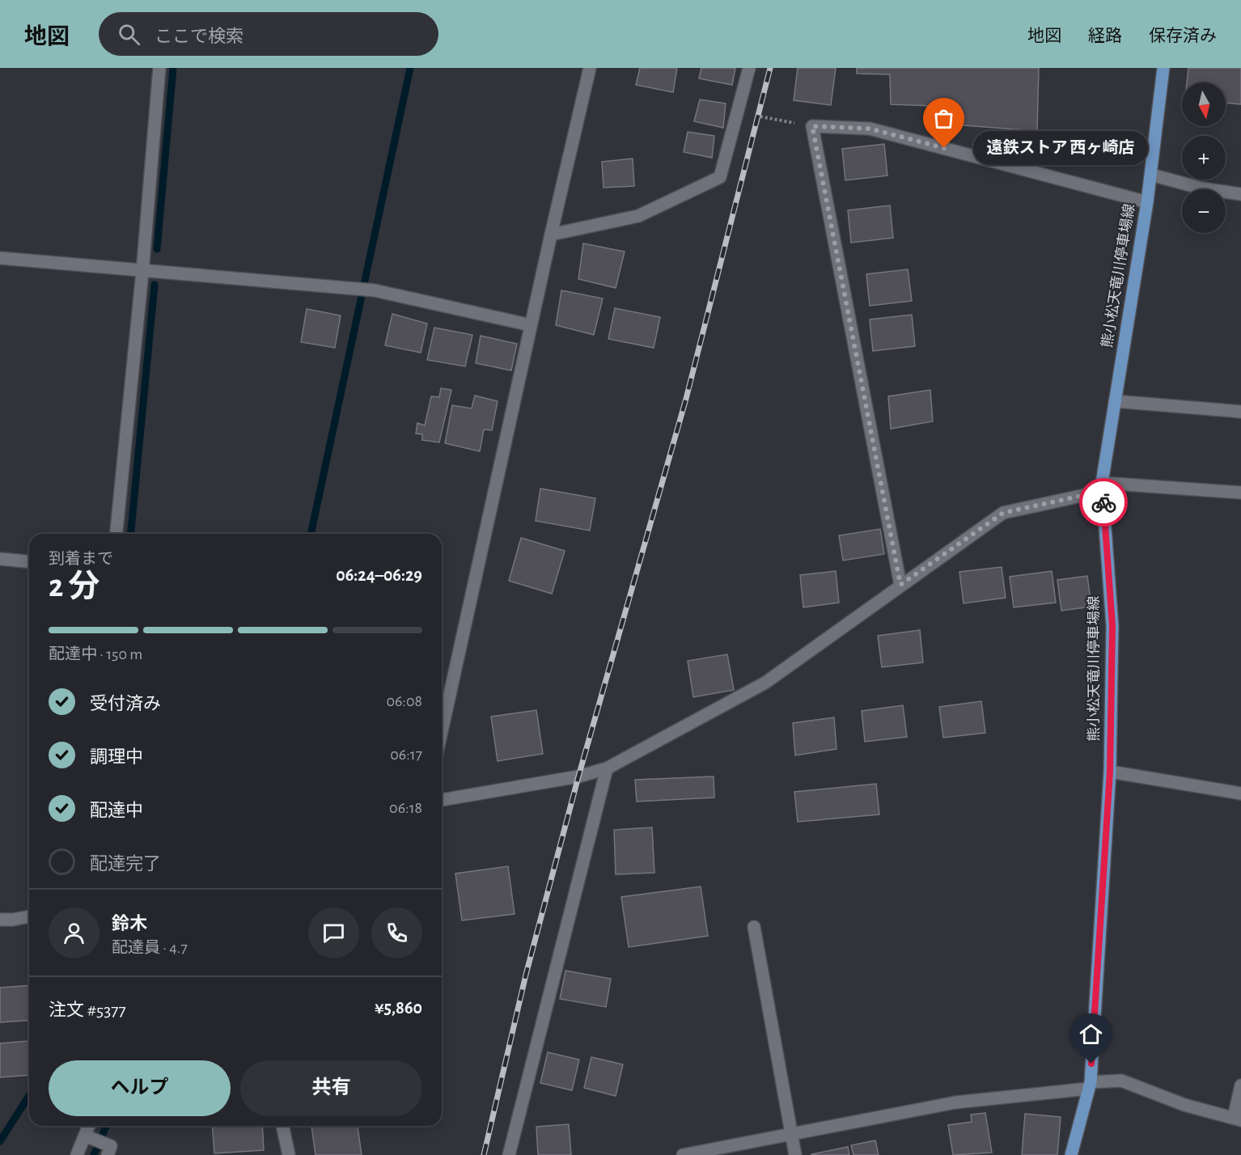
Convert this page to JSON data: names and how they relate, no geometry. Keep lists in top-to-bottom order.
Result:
{
  "streets": {
    "main road": ["熊小松天竜川停車場線"]
  },
  "places": ["遠鉄ストア 西ヶ崎店"],
  "north": "bottom",
  "page": {
    "header": "地図",
    "search": "ここで検索",
    "nav": ["地図", "経路", "保存済み"],
    "map_buttons": ["+", "−"],
    "bubble": "遠鉄ストア 西ヶ崎店",
    "heading": ["2 分", "到着まで", "06:24–06:29"],
    "panel": [
      "鈴木",
      "配達員 · 4.7",
      "注文 #5377",
      "¥5,860"
    ],
    "bar": "配達中 · 150 m",
    "list": [
      ["受付済み", "06:08"],
      ["調理中", "06:17"],
      ["配達中", "06:18"],
      "配達完了"
    ],
    "buttons": ["ヘルプ", "共有"]
  }
}
